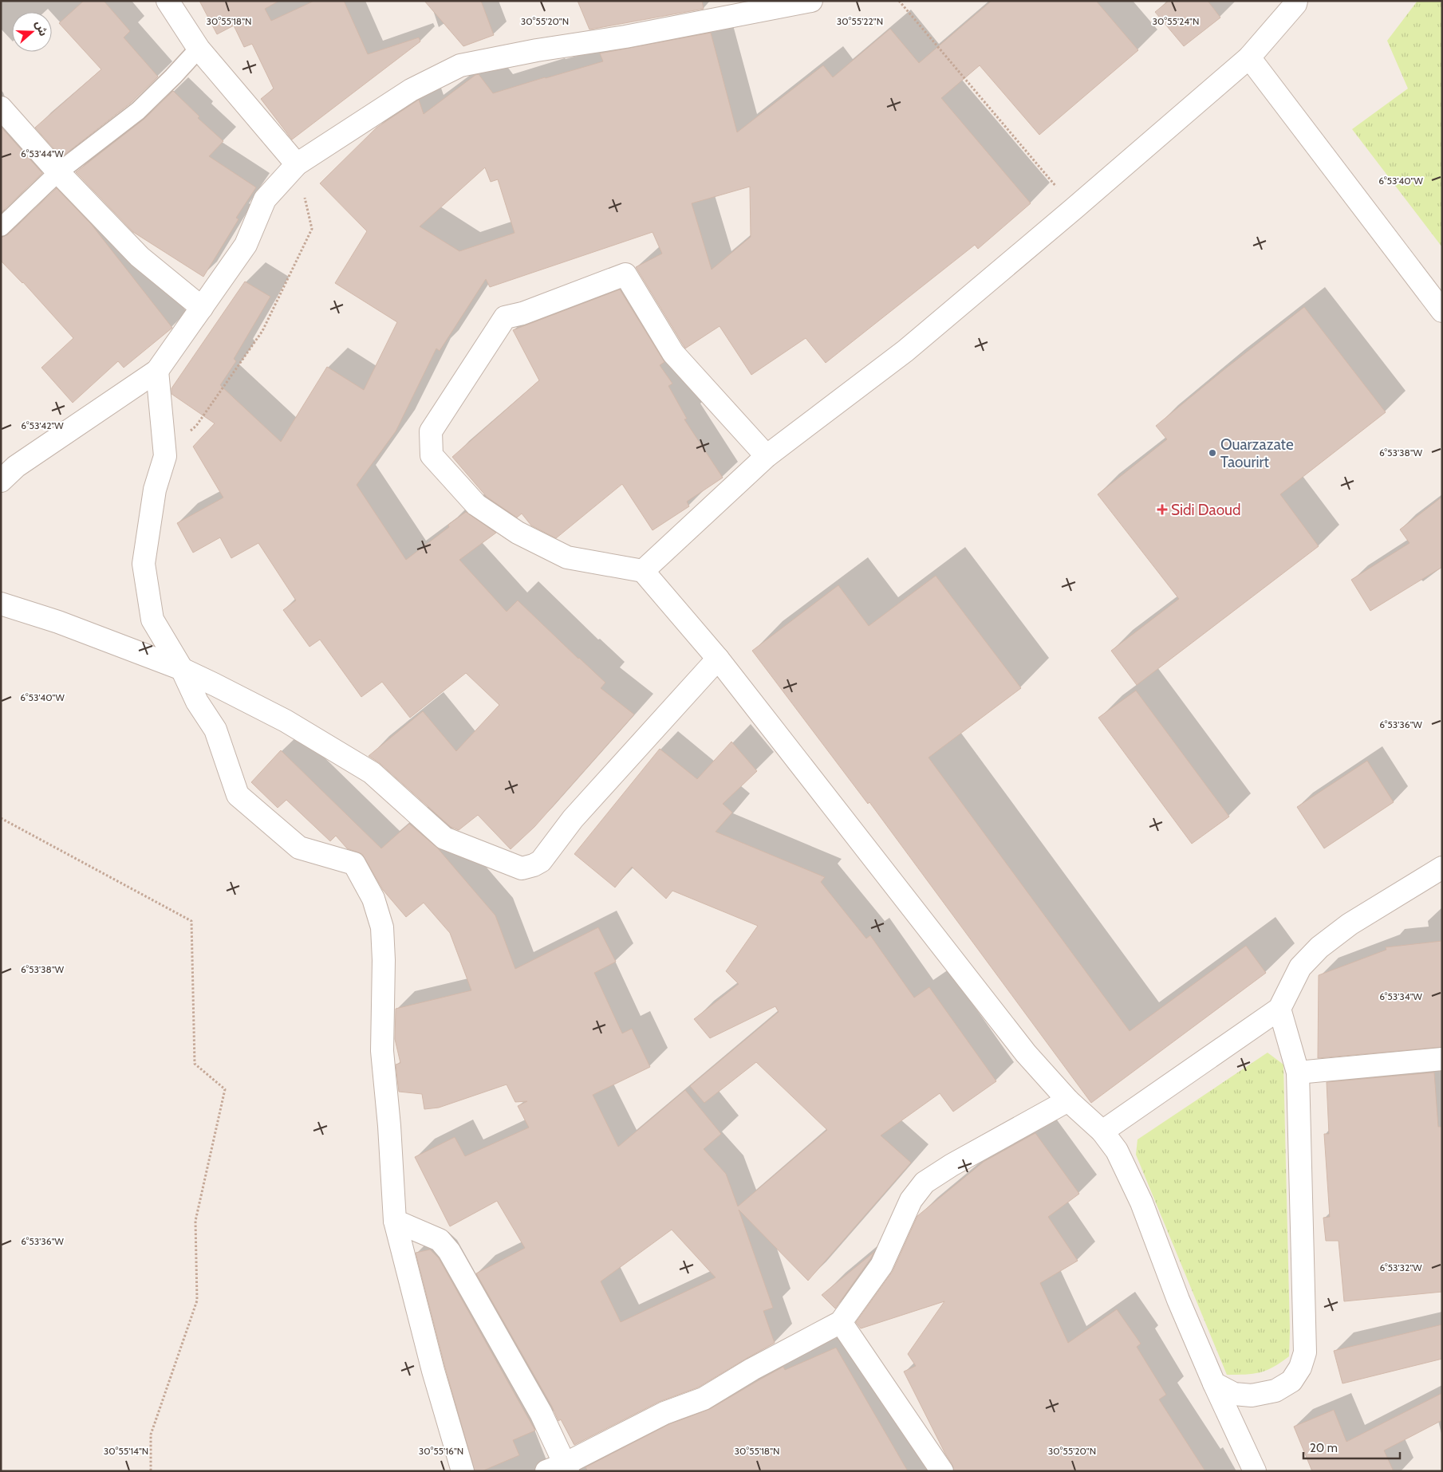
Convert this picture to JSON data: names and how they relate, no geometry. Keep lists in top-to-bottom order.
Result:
{
  "places": {
    "other": ["Ouarzazate Taourirt"],
    "health": ["Sidi Daoud"]
  },
  "scale_bar": "20 m",
  "north": "right",
  "coordinates": [
    "30°55'24\"N",
    "30°55'18\"N",
    "30°55'20\"N",
    "30°55'22\"N",
    "6°53'44\"W",
    "6°53'40\"W",
    "6°53'42\"W",
    "6°53'38\"W",
    "6°53'36\"W",
    "6°53'34\"W",
    "6°53'32\"W",
    "30°55'14\"N",
    "30°55'16\"N"
  ]
}
